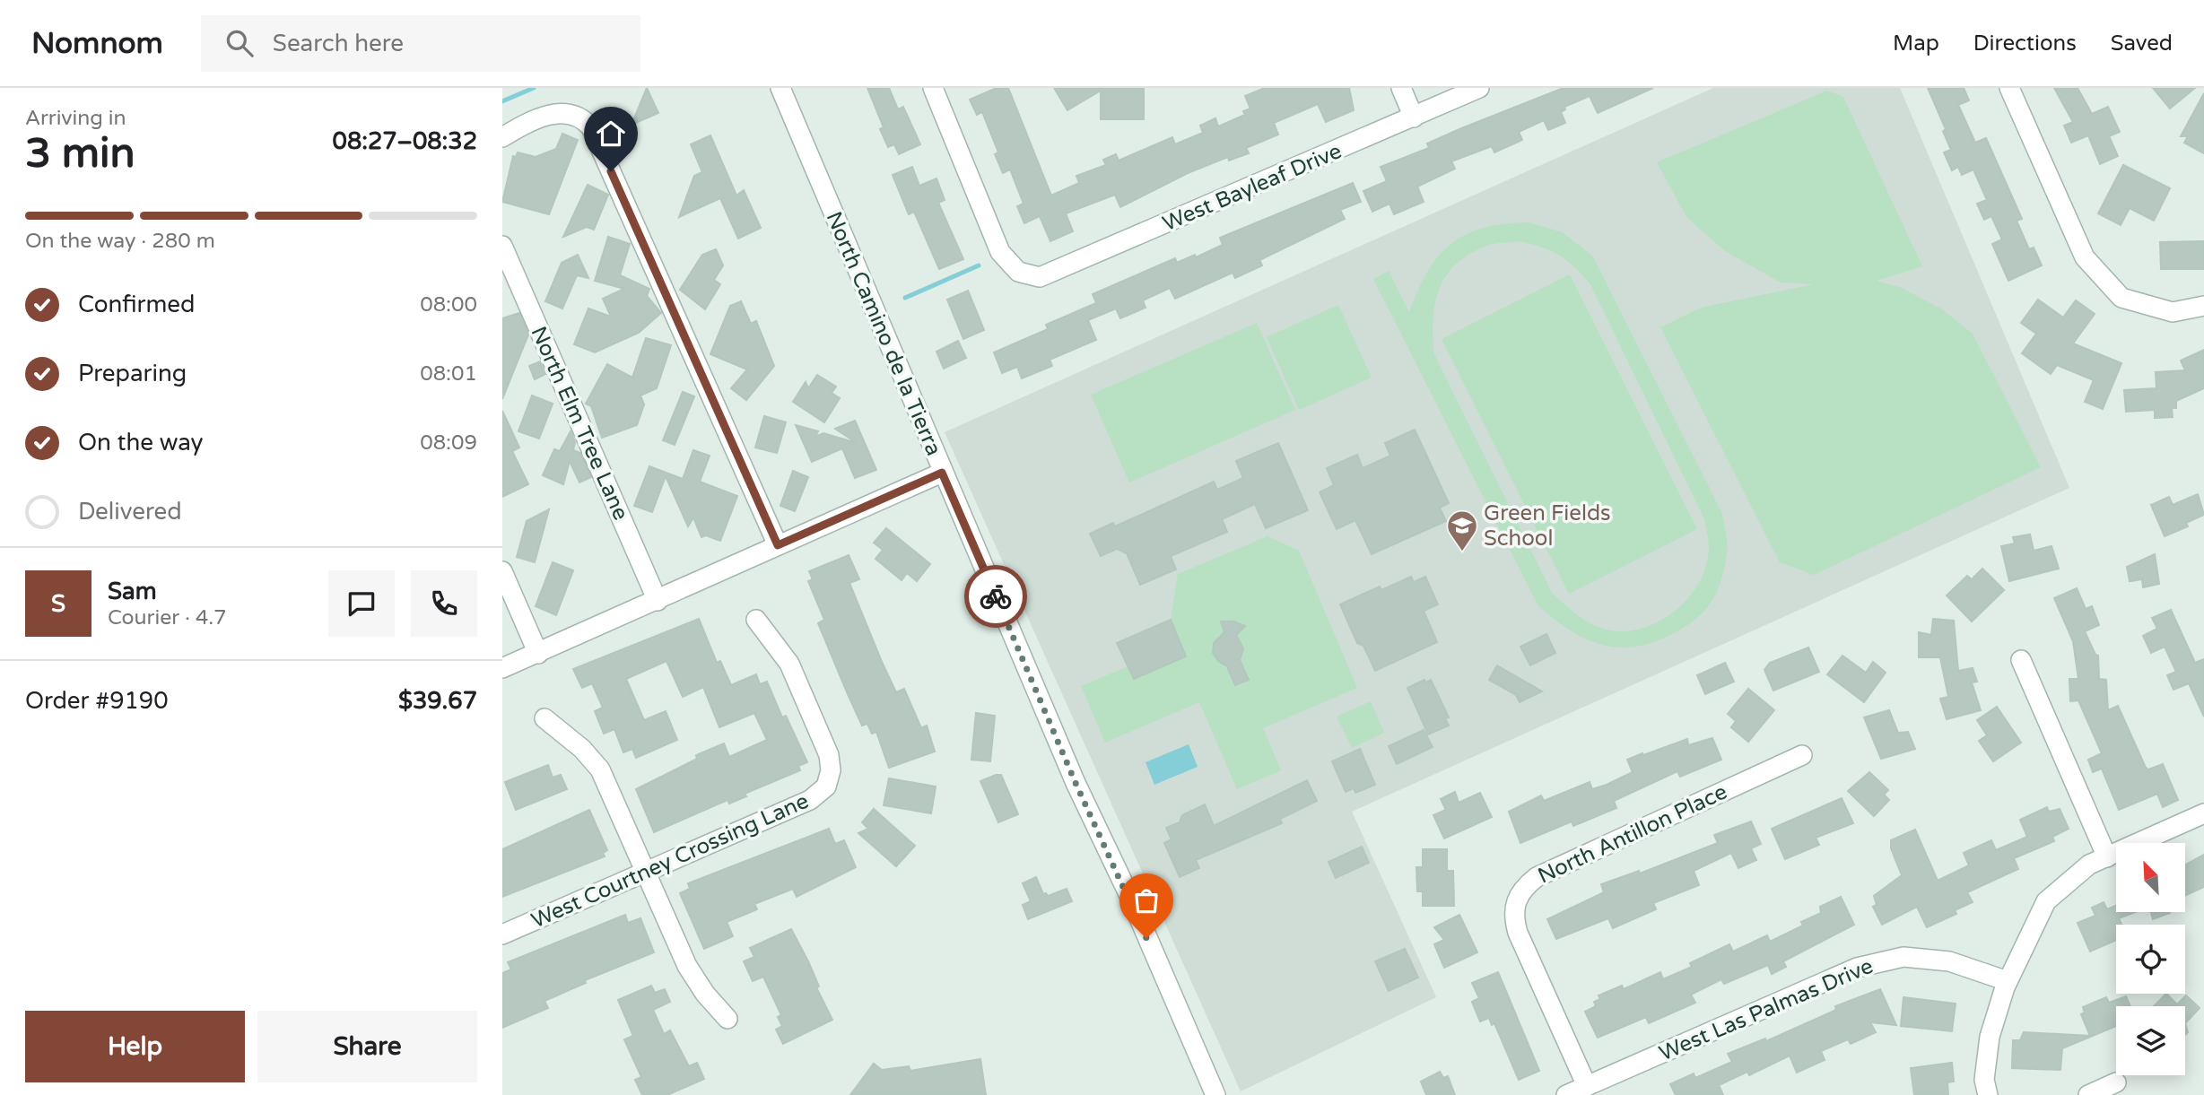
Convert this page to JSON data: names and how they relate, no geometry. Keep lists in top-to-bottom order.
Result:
{
  "streets": {
    "street": [
      "West Bayleaf Drive",
      "North Camino de la Tierra",
      "North Elm Tree Lane",
      "North Antillon Place",
      "West Courtney Crossing Lane",
      "West Las Palmas Drive"
    ]
  },
  "crossings": [
    ["North Antillon Place", "West Las Palmas Drive"]
  ],
  "places": {
    "school or university": ["Green Fields School"]
  },
  "north": "top left",
  "page": {
    "header": "Nomnom",
    "search": "Search here",
    "nav": ["Map", "Directions", "Saved"],
    "heading": ["3 min", "Arriving in", "08:27–08:32"],
    "panel": [
      "Sam",
      "Courier · 4.7",
      "Order #9190",
      "$39.67"
    ],
    "bar": "On the way · 280 m",
    "list": [
      ["Confirmed", "08:00"],
      ["Preparing", "08:01"],
      ["On the way", "08:09"],
      "Delivered"
    ],
    "round": "S",
    "buttons": ["Help", "Share"]
  }
}
